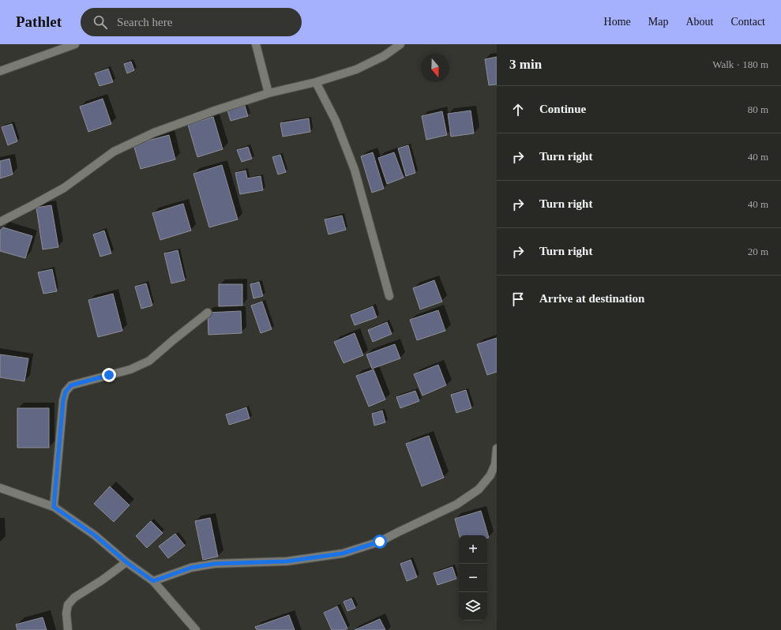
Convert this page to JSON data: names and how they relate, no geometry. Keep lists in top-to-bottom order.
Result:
{
  "north": "bottom",
  "page": {
    "header": "Pathlet",
    "search": "Search here",
    "nav": [
      "Home",
      "Map",
      "About",
      "Contact"
    ],
    "heading": ["3 min", "Walk · 180 m"],
    "list": [
      ["Continue", "80 m"],
      ["Turn right", "40 m"],
      ["Turn right", "40 m"],
      ["Turn right", "20 m"],
      "Arrive at destination"
    ],
    "map_buttons": ["+", "−"]
  }
}
